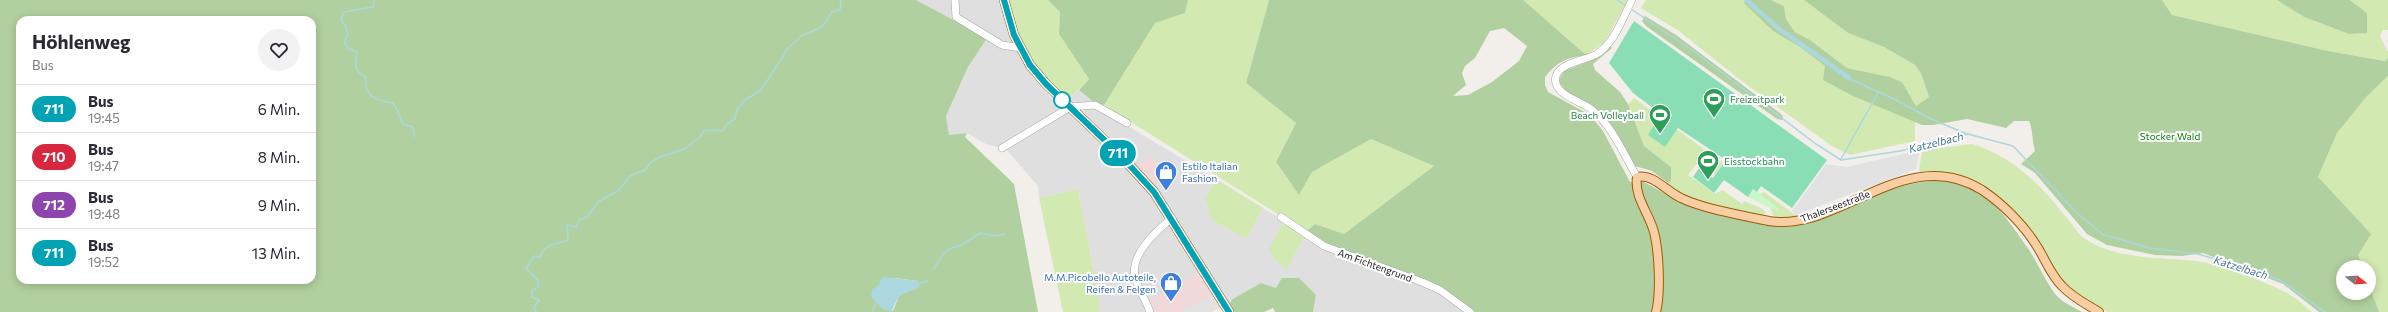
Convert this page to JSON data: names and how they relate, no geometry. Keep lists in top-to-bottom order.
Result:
{
  "streets": {
    "main road": ["Thalerseestraße"],
    "street": ["Am Fichtengrund"]
  },
  "water": ["Katzelbach"],
  "parks": ["Stocker Wald"],
  "places": {
    "sports": ["Freizeitpark", "Beach Volleyball", "Eisstockbahn"],
    "shop": ["Estilo Italian Fashion", "M.M.Picobello Autoteile, Reifen & Felgen"]
  },
  "lines": ["bus line 711"],
  "north": "right",
  "page": {
    "on_map": "711",
    "heading": ["Höhlenweg", "Bus"],
    "list": [
      {
        "mark": "711",
        "name": "Bus",
        "note": "19:45",
        "value": "6 Min."
      },
      {
        "mark": "710",
        "name": "Bus",
        "note": "19:47",
        "value": "8 Min."
      },
      {
        "mark": "712",
        "name": "Bus",
        "note": "19:48",
        "value": "9 Min."
      },
      {
        "mark": "711",
        "name": "Bus",
        "note": "19:52",
        "value": "13 Min."
      }
    ]
  }
}
